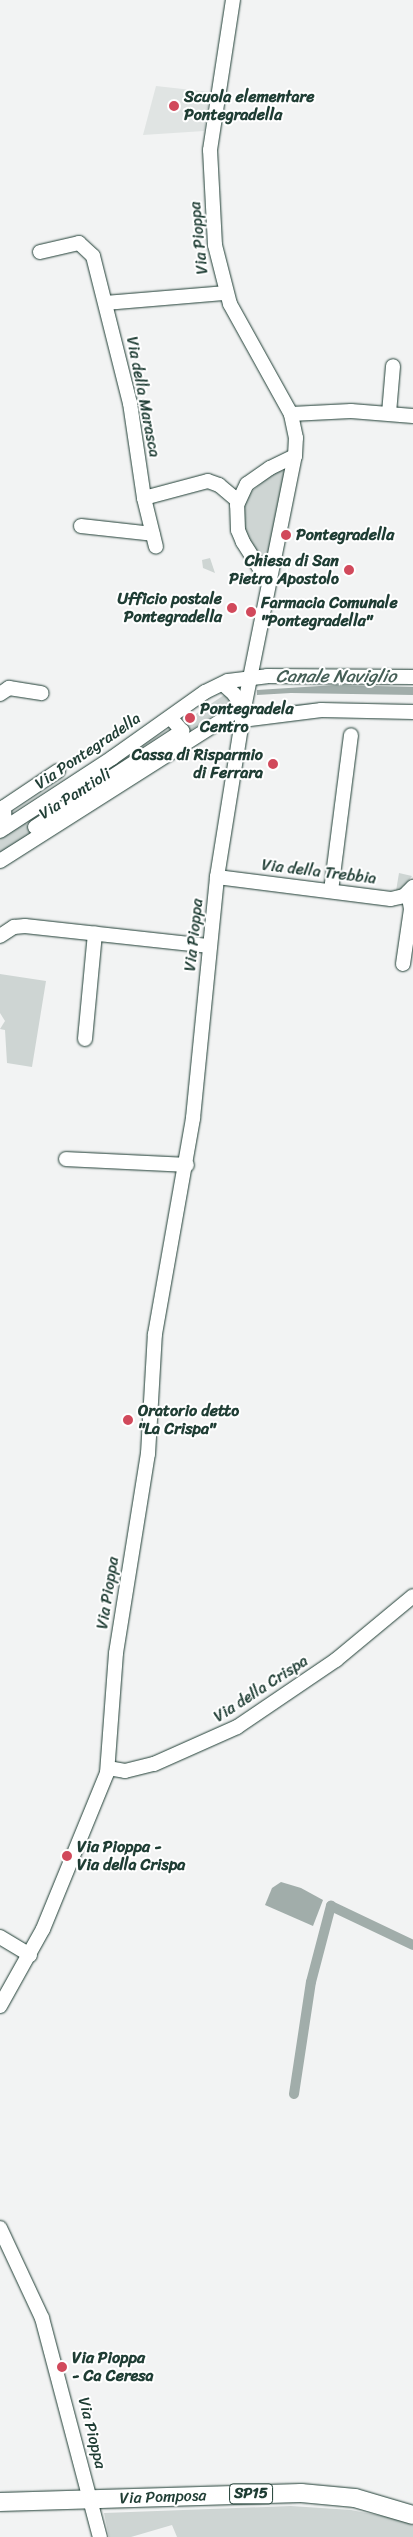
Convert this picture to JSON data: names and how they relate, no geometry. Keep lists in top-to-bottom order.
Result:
{
  "streets": {
    "main road": ["SP15", "Via Pomposa"],
    "street": [
      "Via Pioppa",
      "Via della Marasca",
      "Via Pontegradella",
      "Via Pantioli",
      "Via della Trebbia",
      "Via della Crispa"
    ]
  },
  "crossings": [
    ["Via Pioppa", "Via Pontegradella"],
    ["Via Pioppa", "Via Pantioli"],
    ["Via Pioppa", "Via della Trebbia"],
    ["Via Pioppa", "Via della Crispa"],
    ["Via Pioppa", "Via Pomposa"]
  ],
  "water": ["Canale Naviglio"],
  "places": [
    "Scuola elementare Pontegradella",
    "Pontegradella",
    "Chiesa di San Pietro Apostolo",
    "Ufficio postale Pontegradella",
    "Farmacia Comunale \"Pontegradella\"",
    "Pontegradela Centro",
    "Cassa di Risparmio di Ferrara",
    "Oratorio detto \"La Crispa\"",
    "Via Pioppa - Via della Crispa",
    "Via Pioppa - Ca Ceresa"
  ]
}
